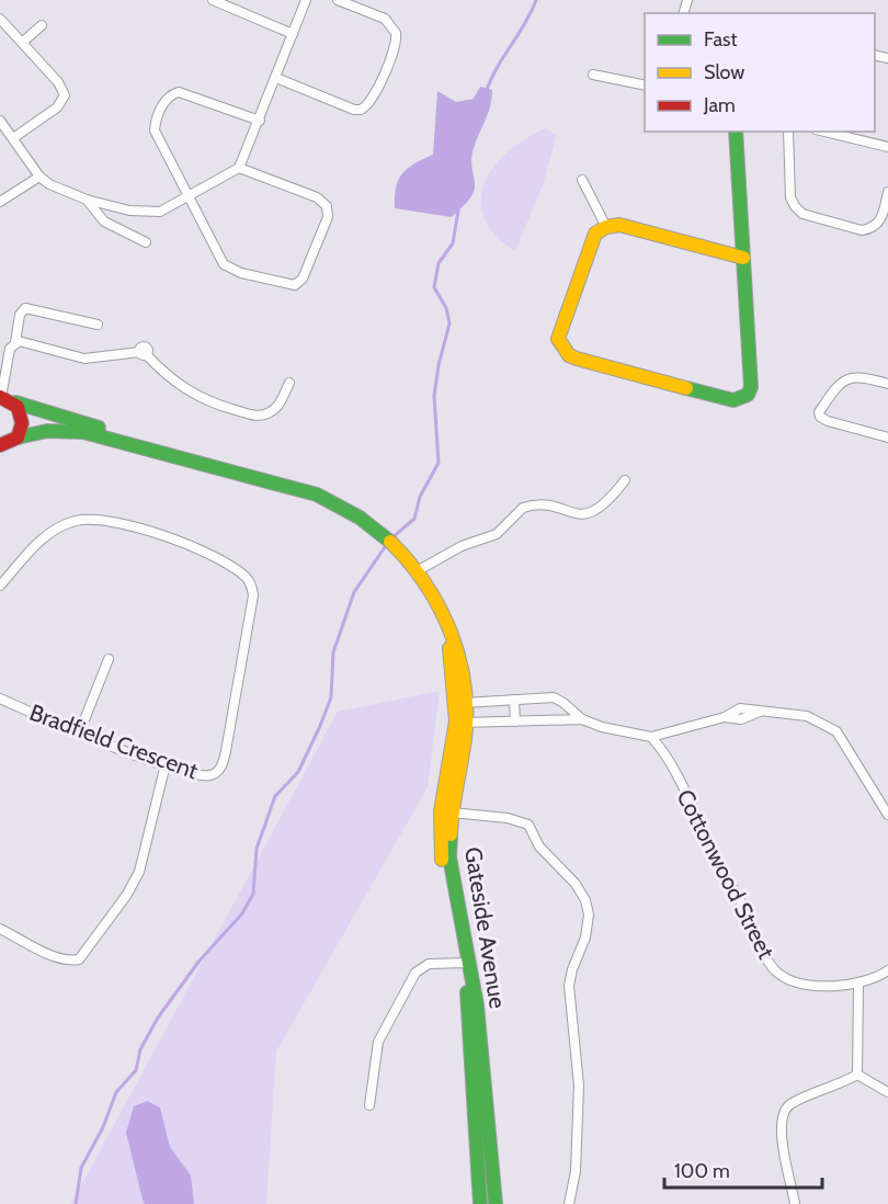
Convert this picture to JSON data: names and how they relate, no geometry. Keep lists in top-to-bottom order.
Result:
{
  "streets": {
    "street": ["Bradfield Crescent", "Cottonwood Street", "Gateside Avenue"]
  },
  "legend": ["Fast", "Slow", "Jam"],
  "scale_bar": "100 m"
}
